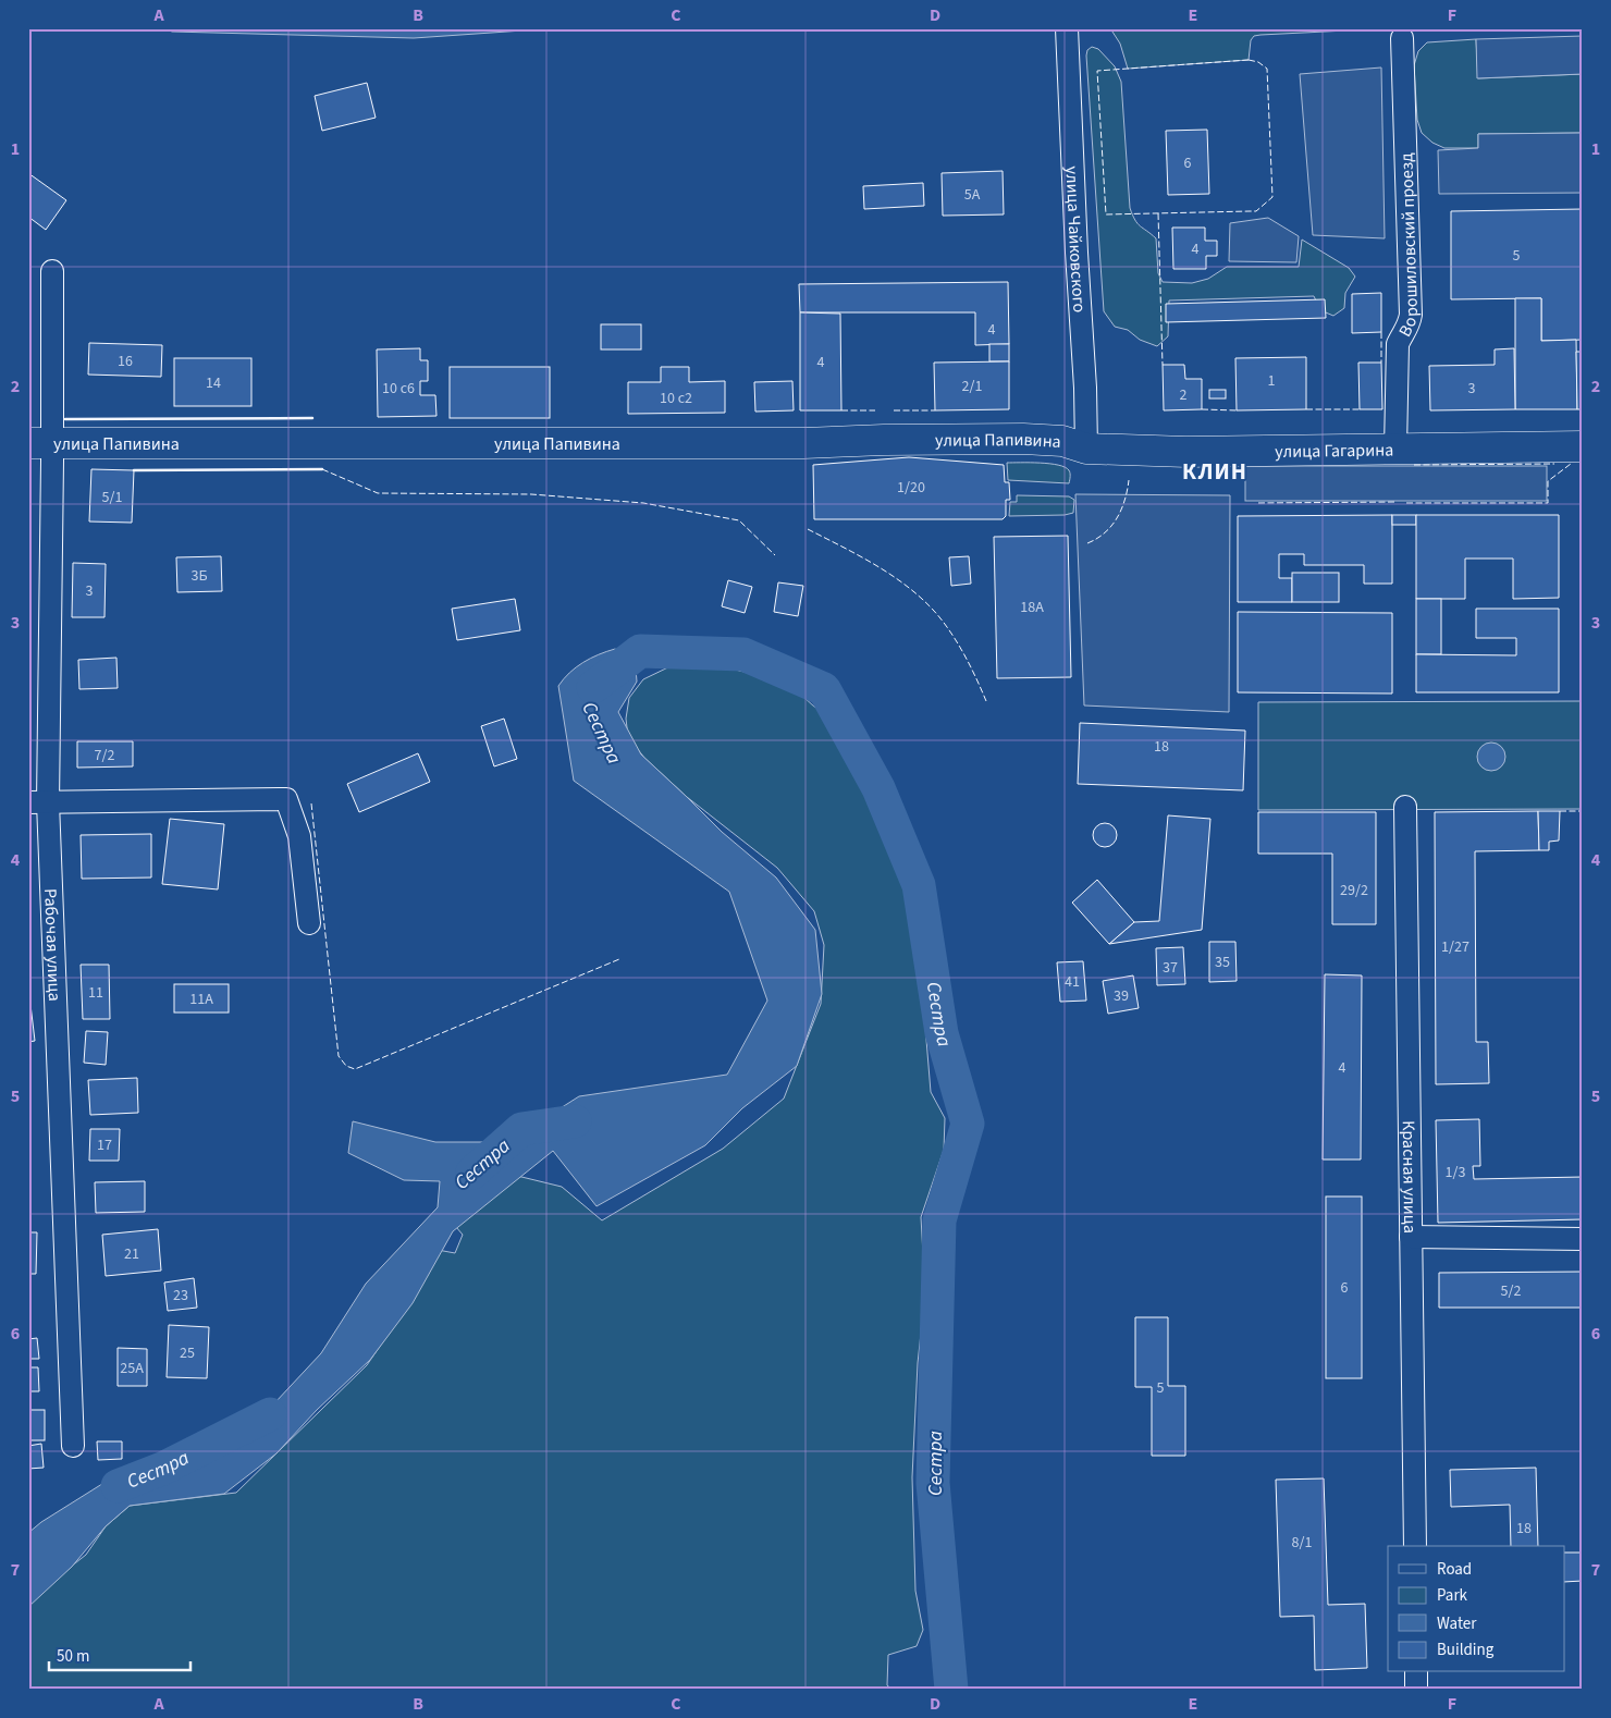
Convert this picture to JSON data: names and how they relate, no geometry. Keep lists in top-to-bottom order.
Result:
{
  "streets": {
    "highway": ["улица Папивина", "улица Гагарина"],
    "street": [
      "улица Чайковского",
      "Ворошиловский проезд",
      "Рабочая улица",
      "Красная улица"
    ]
  },
  "crossings": [
    ["улица Чайковского", "улица Папивина"],
    ["улица Чайковского", "улица Гагарина"],
    ["Ворошиловский проезд", "улица Гагарина"],
    ["улица Папивина", "улица Гагарина"],
    ["улица Папивина", "Рабочая улица"]
  ],
  "districts": ["КЛИН"],
  "water": ["Сестра"],
  "house_numbers": [
    "6",
    "5А",
    "4",
    "5",
    "4",
    "16",
    "4",
    "1",
    "14",
    "2/1",
    "10 с6",
    "3",
    "2",
    "10 с2",
    "1/20",
    "5/1",
    "3Б",
    "3",
    "18А",
    "18",
    "7/2",
    "29/2",
    "1/27",
    "35",
    "37",
    "41",
    "11",
    "39",
    "11А",
    "4",
    "17",
    "1/3",
    "21",
    "6",
    "5/2",
    "23",
    "25",
    "25А",
    "5",
    "18",
    "8/1"
  ],
  "legend": [
    "Road",
    "Park",
    "Water",
    "Building"
  ],
  "scale_bar": "50 m",
  "grid": {
    "columns": [
      "A",
      "B",
      "C",
      "D",
      "E",
      "F"
    ],
    "rows": [
      "1",
      "2",
      "3",
      "4",
      "5",
      "6",
      "7"
    ]
  }
}
